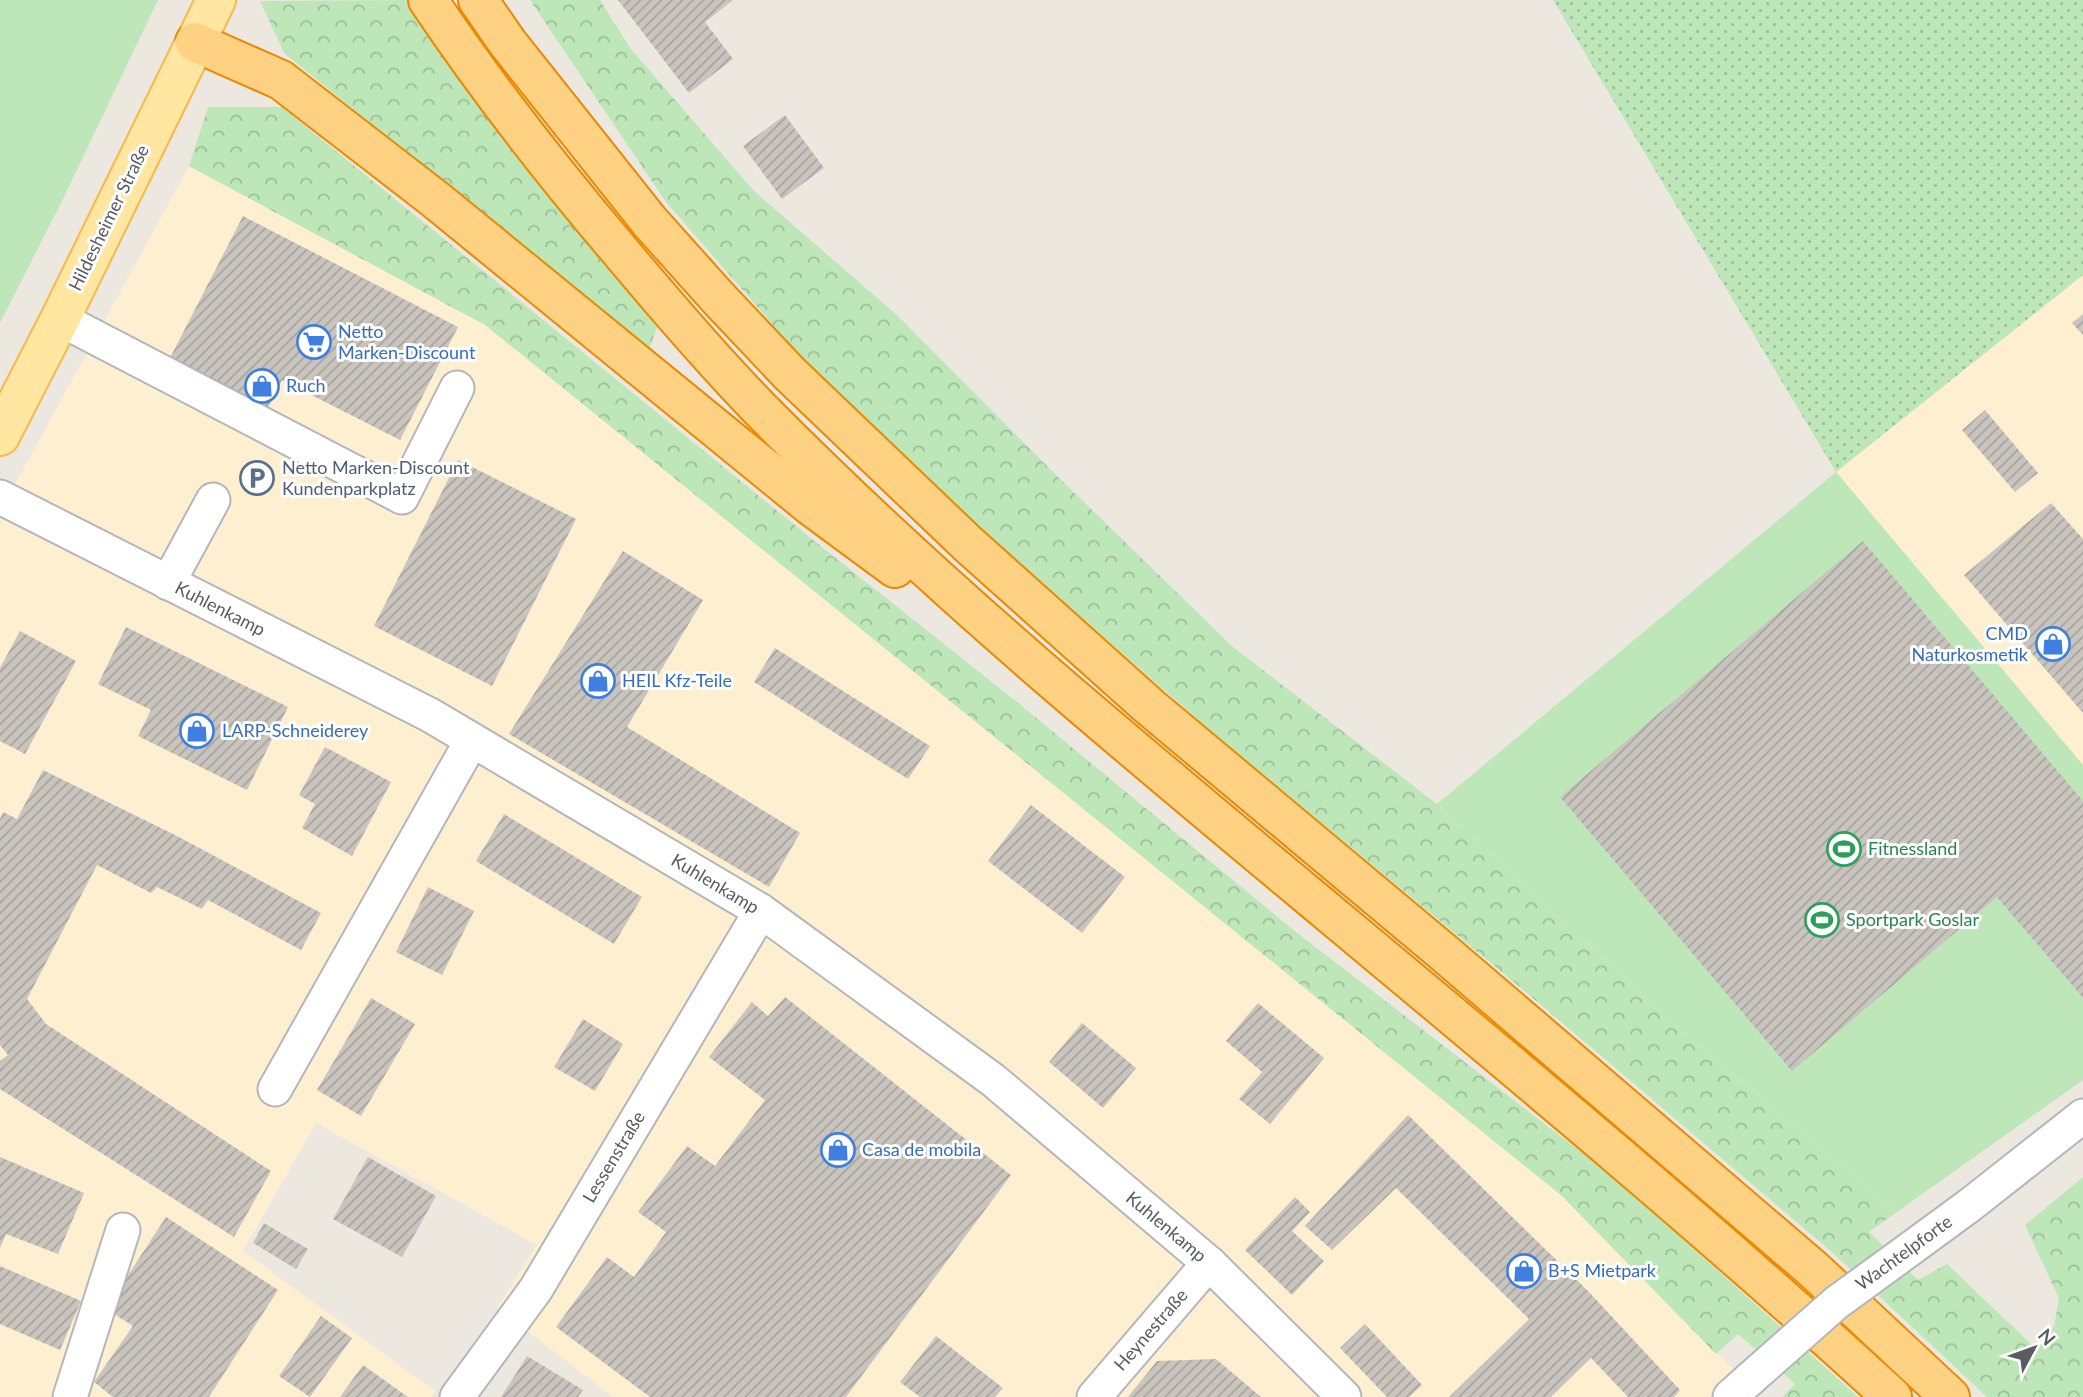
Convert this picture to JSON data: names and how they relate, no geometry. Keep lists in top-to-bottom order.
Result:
{
  "streets": {
    "main road": ["Hildesheimer Straße"],
    "street": [
      "Kuhlenkamp",
      "Lessenstraße",
      "Wachtelpforte",
      "Heynestraße"
    ]
  },
  "crossings": [
    ["Kuhlenkamp", "Lessenstraße"],
    ["Kuhlenkamp", "Heynestraße"]
  ],
  "places": {
    "supermarket": ["Netto Marken-Discount"],
    "shop": [
      "Ruch",
      "CMD Naturkosmetik",
      "HEIL Kfz-Teile",
      "LARP-Schneiderey",
      "Casa de mobila",
      "B+S Mietpark"
    ],
    "parking": ["Netto Marken-Discount Kundenparkplatz"],
    "sports": ["Fitnessland", "Sportpark Goslar"]
  },
  "north": "top right"
}
